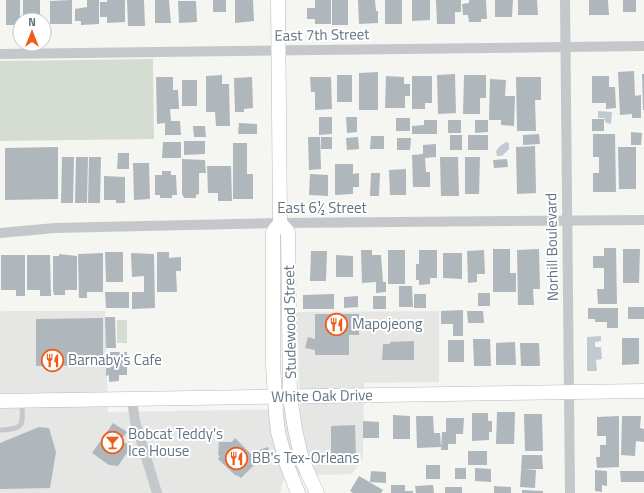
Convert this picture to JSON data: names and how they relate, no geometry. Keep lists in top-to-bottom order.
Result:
{
  "streets": {
    "main road": ["Studewood Street", "White Oak Drive"],
    "street": ["East 7th Street", "East 6½ Street", "Norhill Boulevard"]
  },
  "crossings": [
    ["East 7th Street", "Norhill Boulevard"],
    ["East 7th Street", "Studewood Street"],
    ["East 6½ Street", "Norhill Boulevard"],
    ["East 6½ Street", "Studewood Street"],
    ["Norhill Boulevard", "White Oak Drive"],
    ["Studewood Street", "White Oak Drive"]
  ],
  "places": {
    "restaurant": ["Mapojeong", "Barnaby's Cafe", "BB's Tex-Orleans"],
    "bar": ["Bobcat Teddy's Ice House"]
  },
  "north": "top"
}
